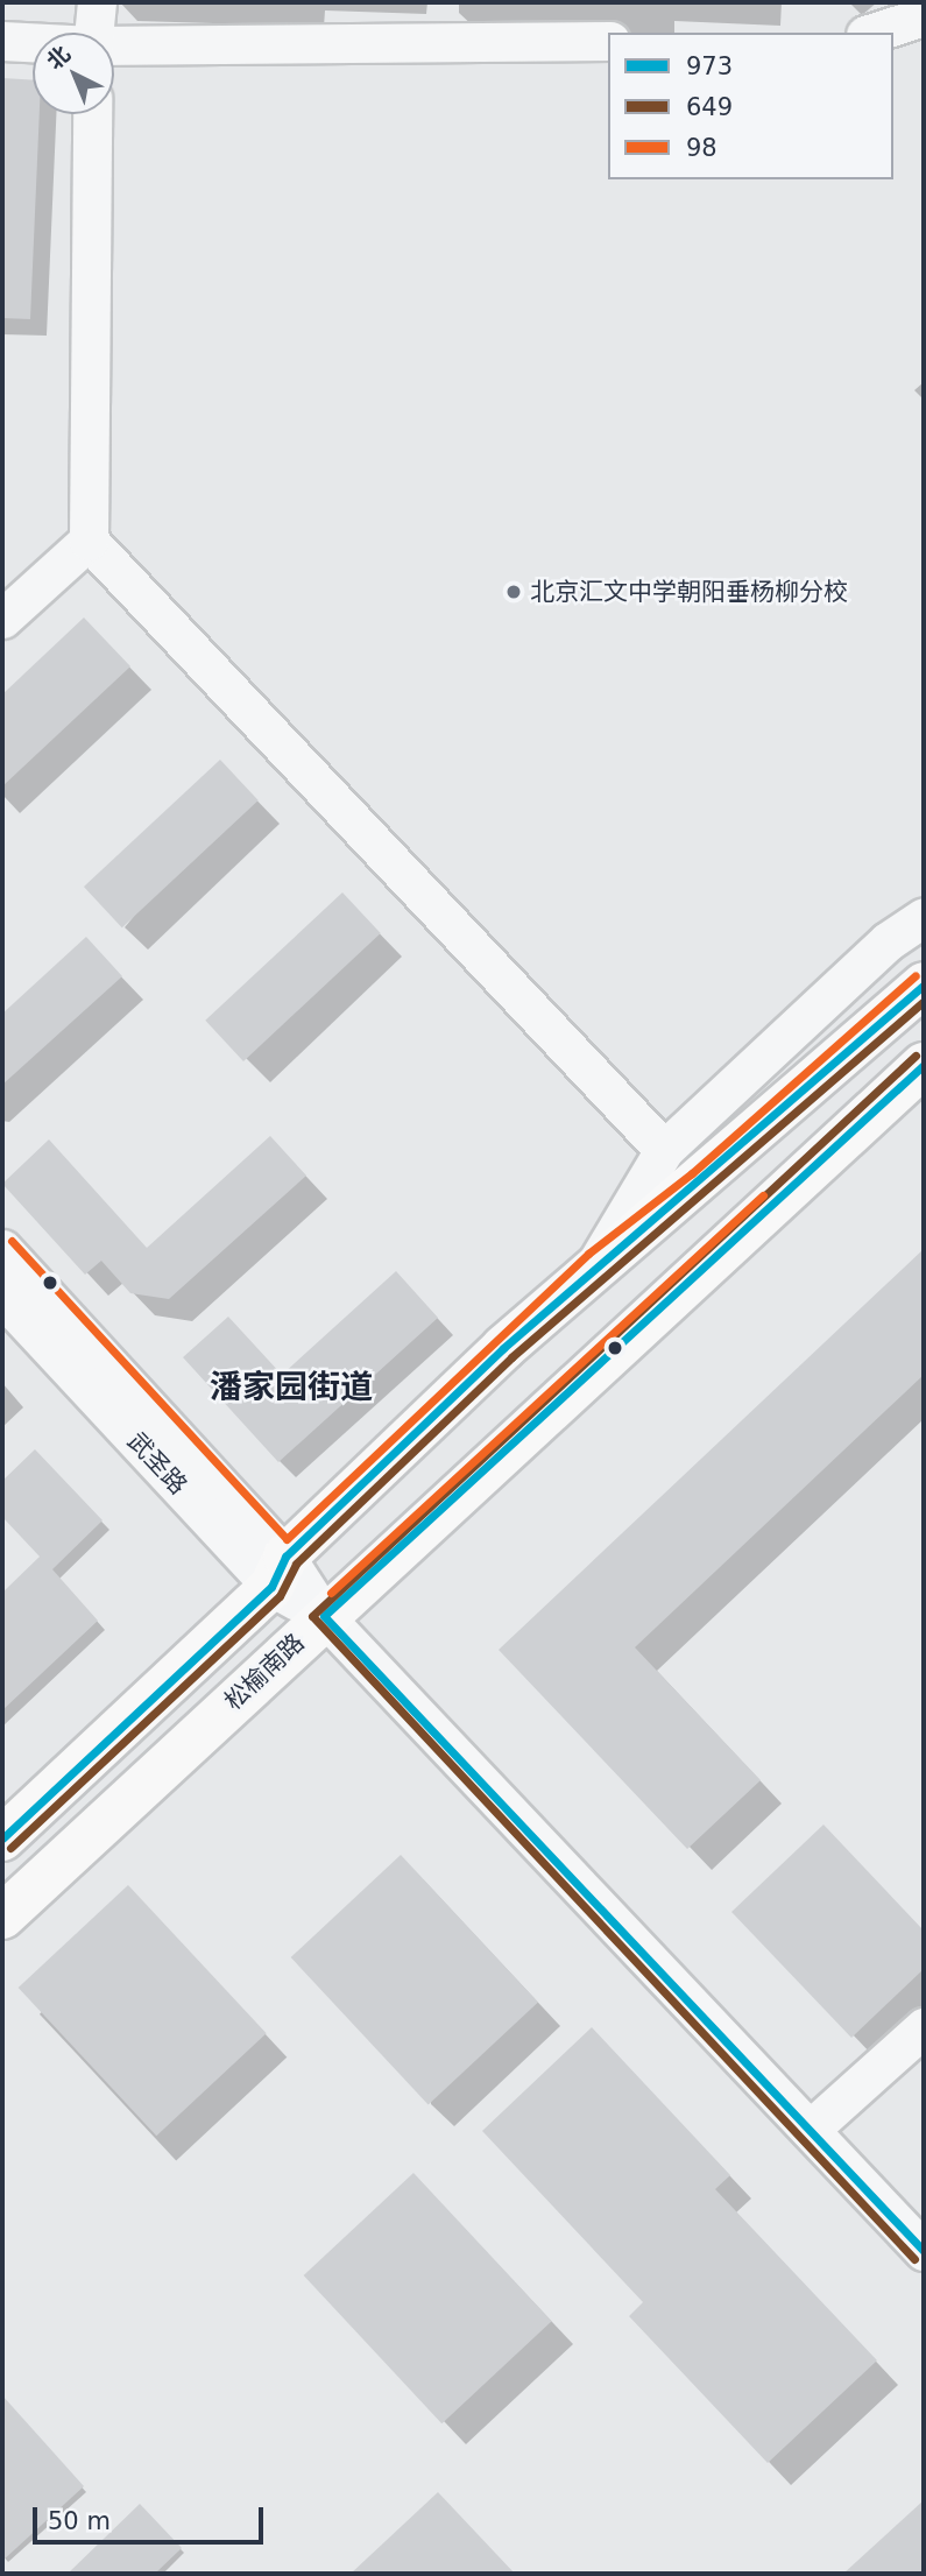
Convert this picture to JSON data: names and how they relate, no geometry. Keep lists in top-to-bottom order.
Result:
{
  "streets": {
    "main road": ["松榆南路"],
    "street": ["武圣路"]
  },
  "districts": ["潘家园街道"],
  "places": ["北京汇文中学朝阳垂杨柳分校"],
  "lines": ["transit line 98", "transit line 973", "transit line 649"],
  "legend": ["973", "649", "98"],
  "scale_bar": "50 m",
  "north": "top left"
}
